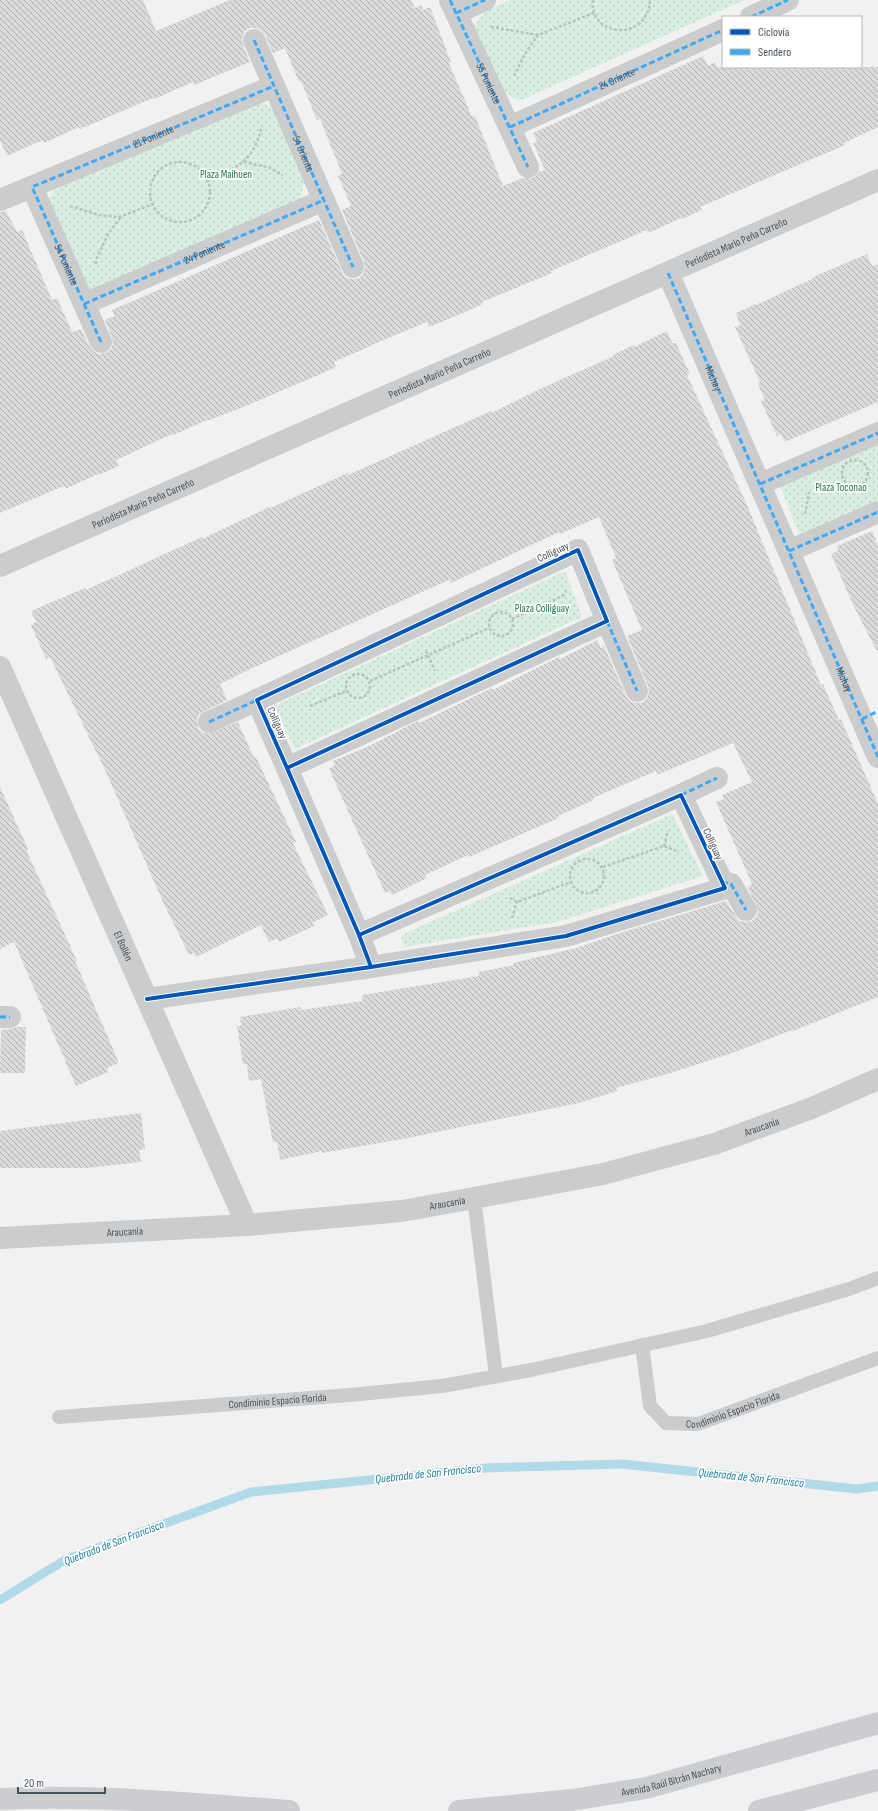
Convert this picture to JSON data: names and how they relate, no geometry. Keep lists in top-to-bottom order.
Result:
{
  "streets": {
    "street": [
      "24 Oriente",
      "55 Poniente",
      "21 Poniente",
      "54 Oriente",
      "Periodista Mario Peña Carreño",
      "24 Poniente",
      "54 Poniente",
      "Michay",
      "Colliguay",
      "El Bollén",
      "Araucanía",
      "Avenida Raúl Bitrán Nachary"
    ],
    "lane": ["Condiminio Espacio Florida"]
  },
  "crossings": [
    ["24 Oriente", "55 Poniente"],
    ["21 Poniente", "54 Oriente"],
    ["21 Poniente", "54 Poniente"],
    ["54 Oriente", "24 Poniente"],
    ["Periodista Mario Peña Carreño", "Michay"],
    ["24 Poniente", "54 Poniente"],
    ["El Bollén", "Araucanía"]
  ],
  "water": ["Quebrada de San Francisco"],
  "parks": ["Plaza Maihuen", "Plaza Toconao", "Plaza Colliguay"],
  "legend": ["Ciclovía", "Sendero"],
  "scale_bar": "20 m"
}
